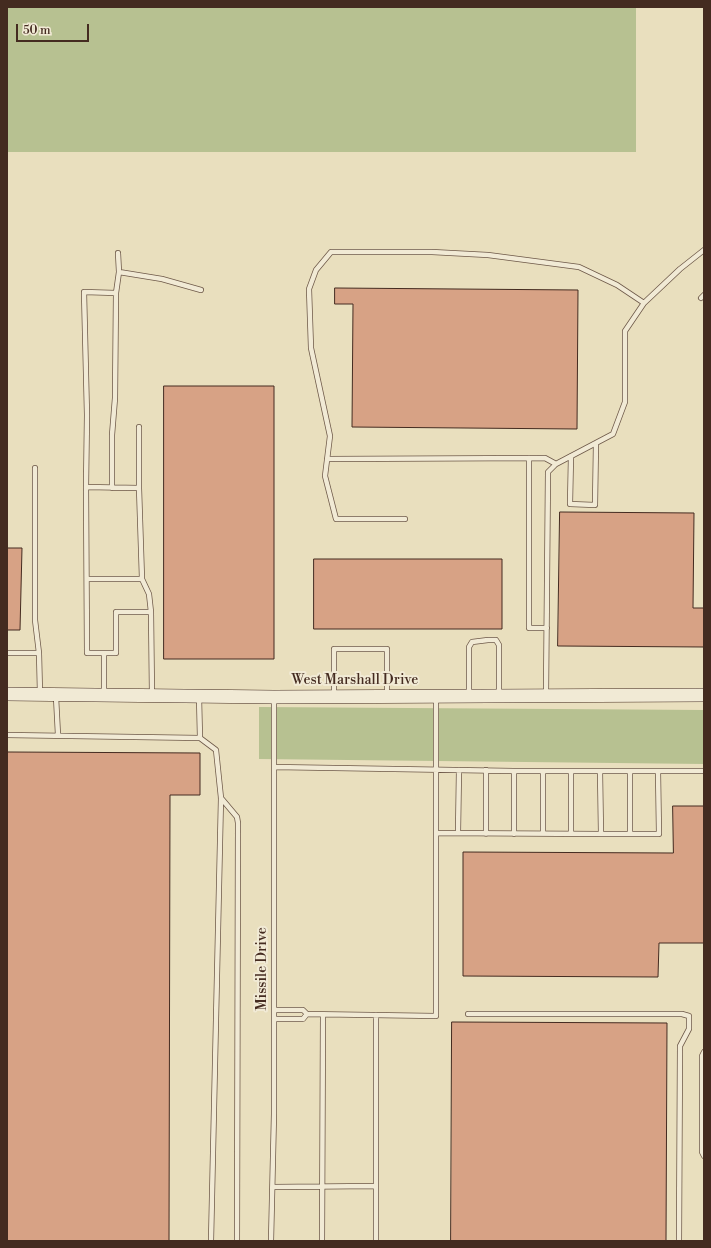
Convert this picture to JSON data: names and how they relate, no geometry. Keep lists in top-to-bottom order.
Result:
{
  "streets": {
    "main road": ["West Marshall Drive"],
    "lane": ["Missile Drive"]
  },
  "crossings": [
    ["West Marshall Drive", "Missile Drive"]
  ],
  "scale_bar": "50 m"
}
